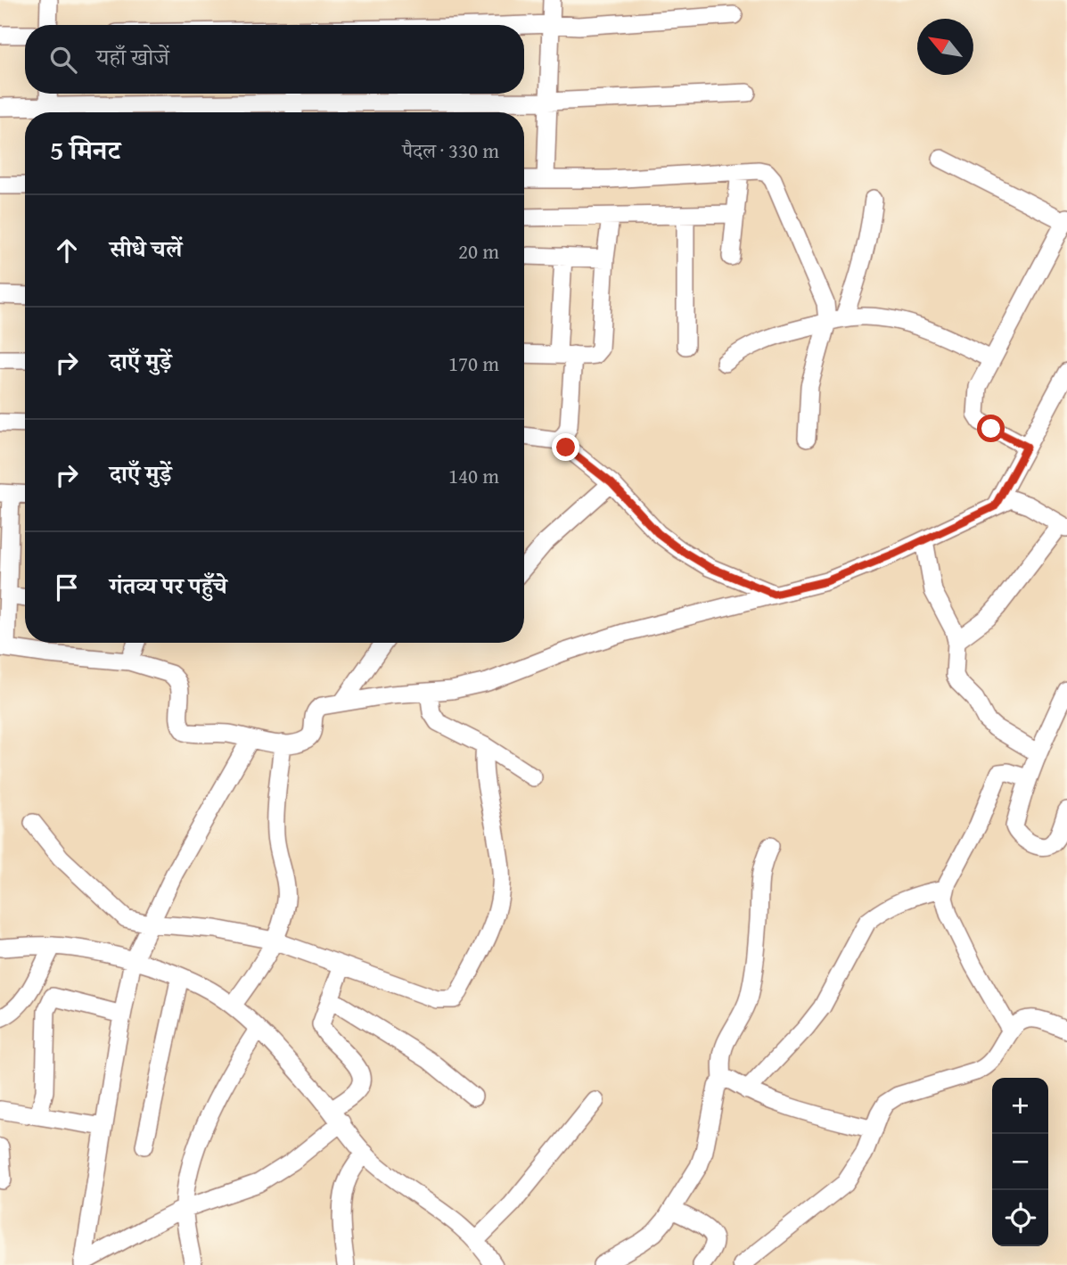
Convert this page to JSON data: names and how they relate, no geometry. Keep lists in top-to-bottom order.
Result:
{
  "north": "top left",
  "page": {
    "search": "यहाँ खोजें",
    "heading": ["5 मिनट", "पैदल · 330 m"],
    "list": [
      ["सीधे चलें", "20 m"],
      ["दाएँ मुड़ें", "170 m"],
      ["दाएँ मुड़ें", "140 m"],
      "गंतव्य पर पहुँचे"
    ],
    "map_buttons": ["+", "−"]
  }
}
